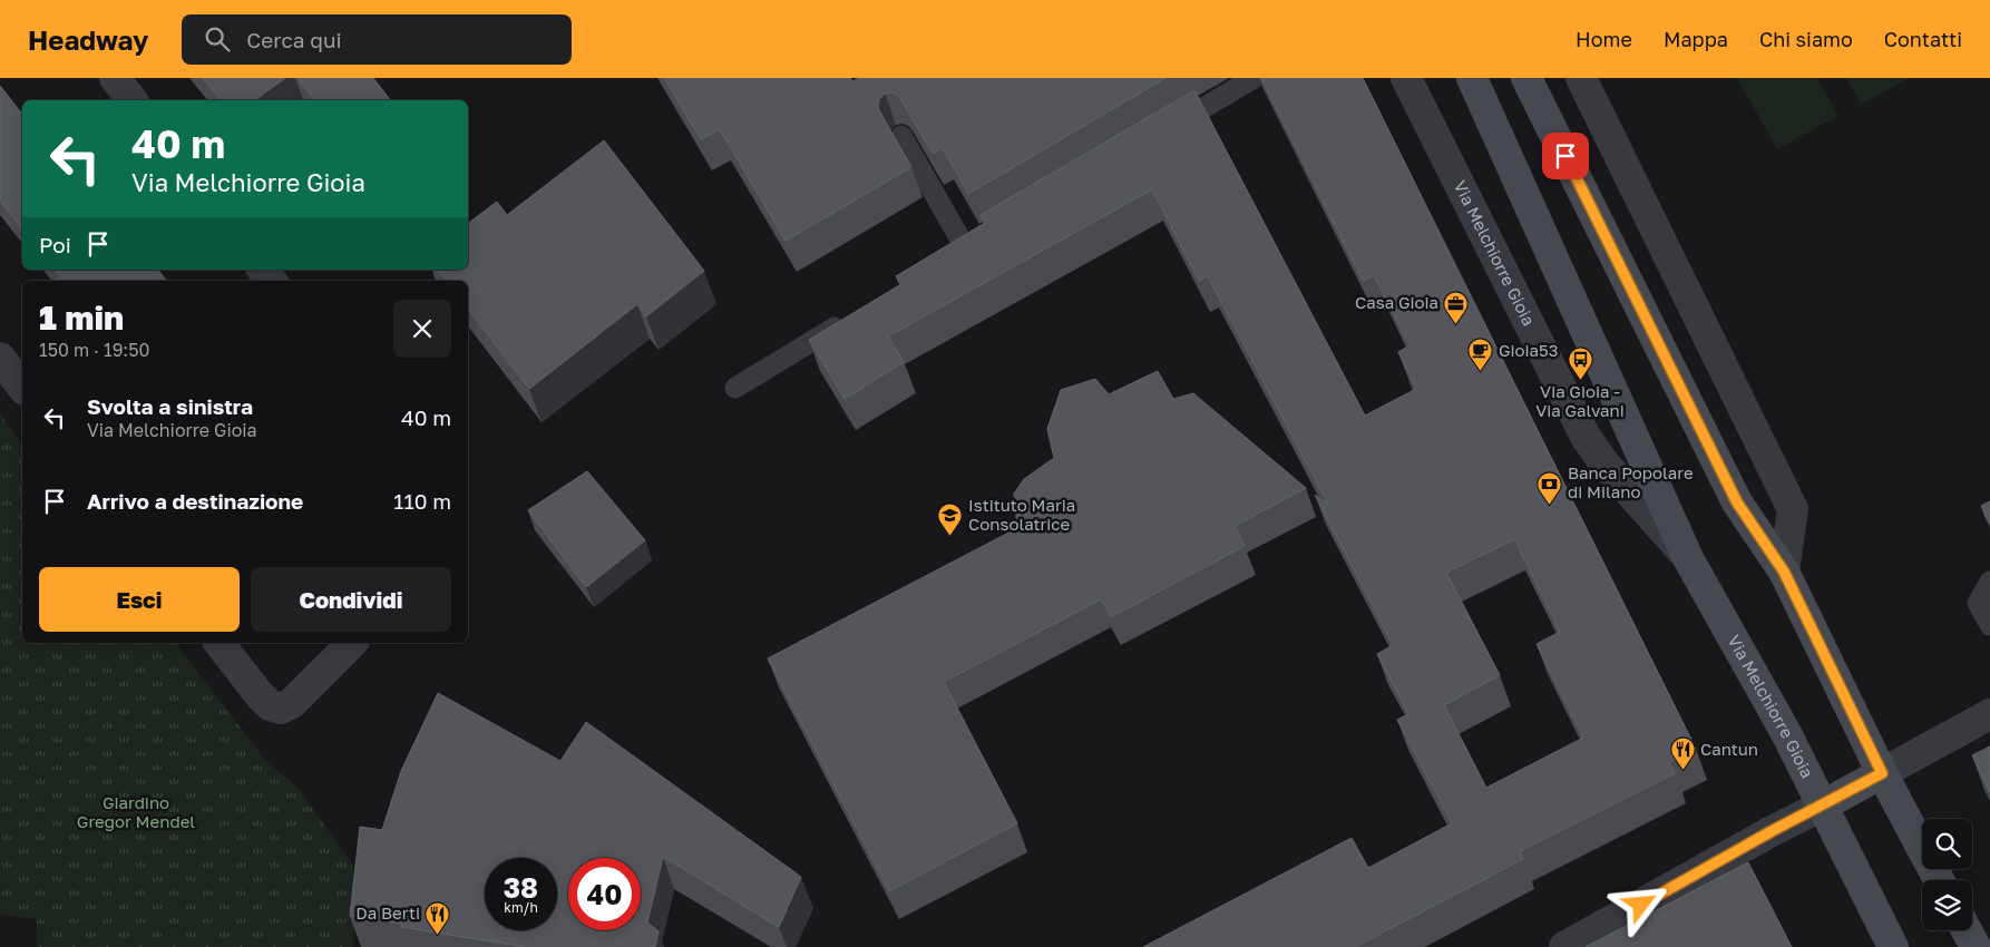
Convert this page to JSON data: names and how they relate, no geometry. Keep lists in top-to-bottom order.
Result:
{
  "streets": {
    "main road": ["Via Melchiorre Gioia"]
  },
  "parks": ["Giardino Gregor Mendel"],
  "places": {
    "office": ["Casa Gioia"],
    "cafe": ["Gioia53"],
    "bus stop": ["Via Gioia - Via Galvani"],
    "bank": ["Banca Popolare di Milano"],
    "school or university": ["Istituto Maria Consolatrice"],
    "restaurant": ["Cantun", "Da Berti"]
  },
  "page": {
    "header": "Headway",
    "search": "Cerca qui",
    "nav": [
      "Home",
      "Mappa",
      "Chi siamo",
      "Contatti"
    ],
    "turn": ["40 m", "Via Melchiorre Gioia"],
    "then": "Poi",
    "heading": ["1 min", "150 m · 19:50"],
    "list": [
      {
        "name": "Svolta a sinistra",
        "note": "Via Melchiorre Gioia",
        "value": "40 m"
      },
      {
        "name": "Arrivo a destinazione",
        "value": "110 m"
      }
    ],
    "buttons": ["Esci", "Condividi"],
    "speed": "38 km/h",
    "limit": "40"
  }
}
